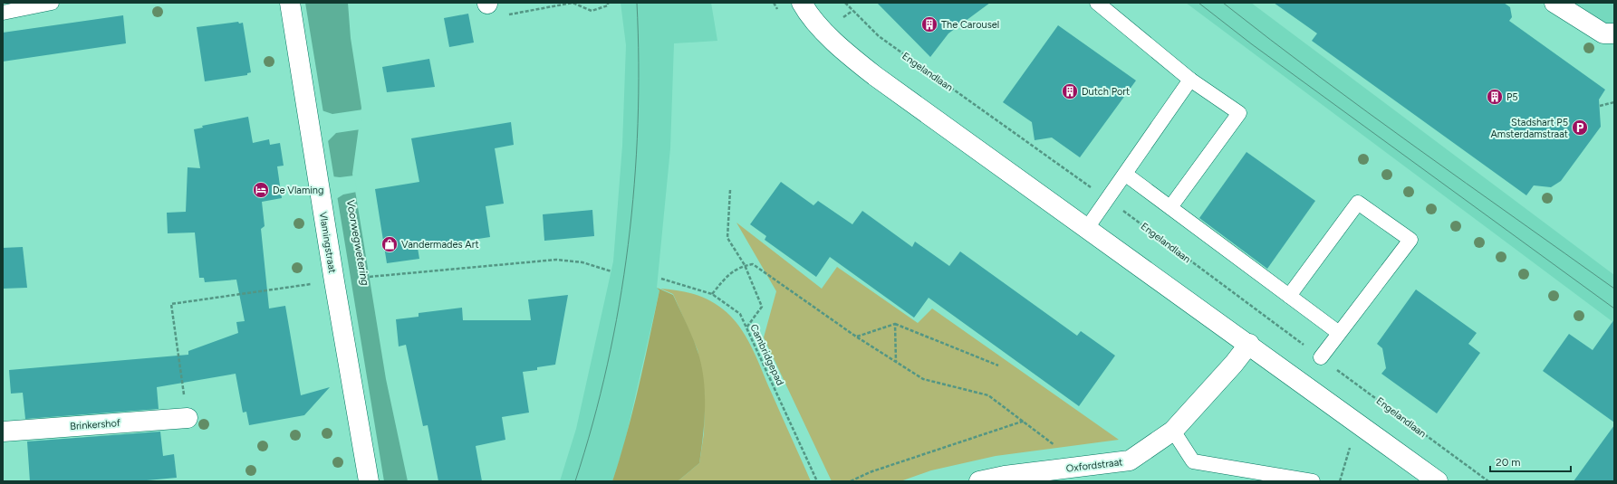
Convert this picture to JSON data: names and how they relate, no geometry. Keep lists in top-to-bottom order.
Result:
{
  "streets": {
    "street": ["Vlamingstraat", "Brinkershof", "Oxfordstraat"],
    "path": ["Engelandlaan", "Cambridgepad"]
  },
  "water": ["Voorwegwetering"],
  "places": {
    "building": ["The Carousel", "Dutch Port", "P5"],
    "parking": ["Stadshart P5 Amsterdamstraat"],
    "hotel": ["De Vlaming"],
    "shop": ["Vandermades Art"]
  },
  "scale_bar": "20 m"
}
